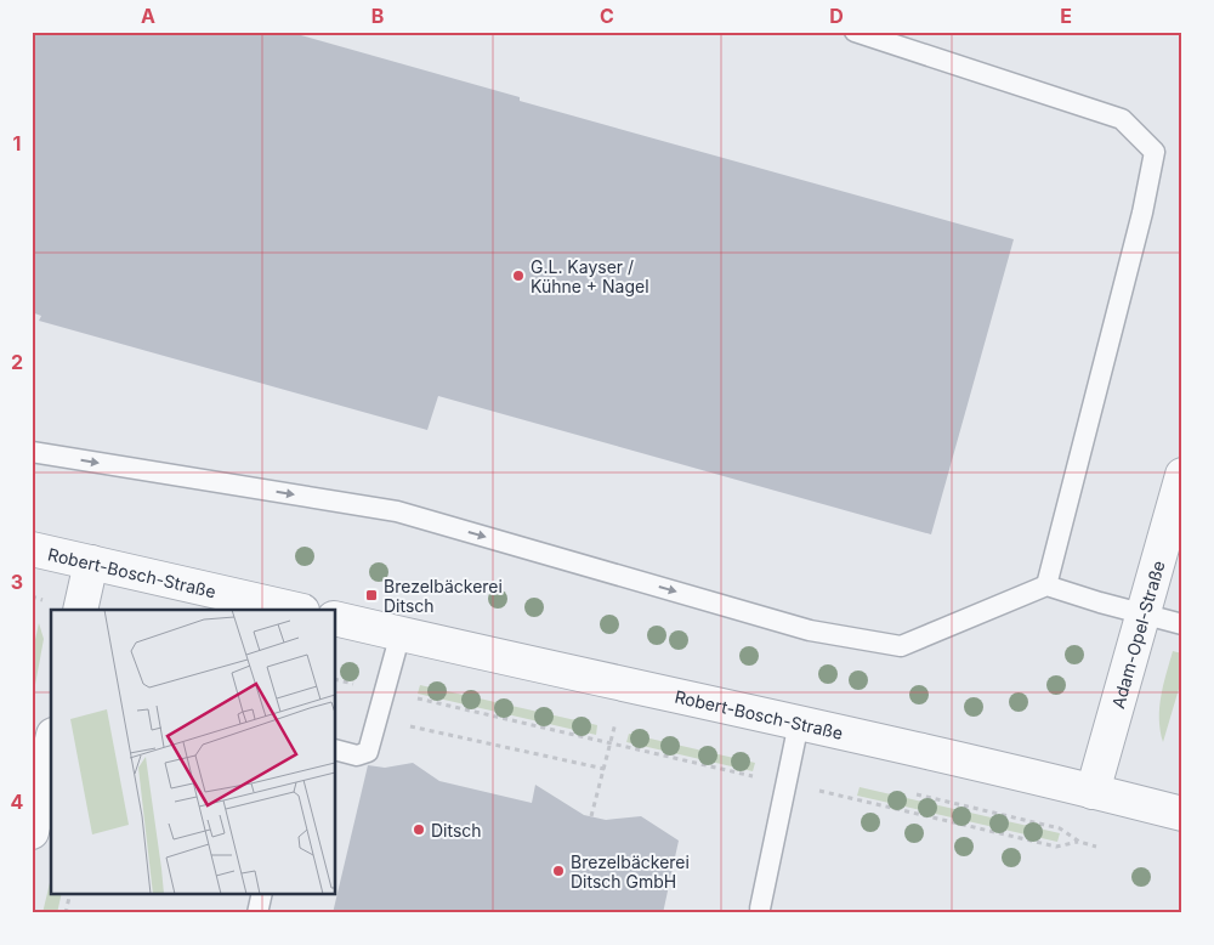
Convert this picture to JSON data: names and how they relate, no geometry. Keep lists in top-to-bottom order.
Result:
{
  "streets": {
    "street": ["Robert-Bosch-Straße", "Adam-Opel-Straße"]
  },
  "crossings": [
    ["Robert-Bosch-Straße", "Adam-Opel-Straße"]
  ],
  "places": {
    "other": ["G.L. Kayser / Kühne + Nagel", "Ditsch", "Brezelbäckerei Ditsch GmbH"],
    "transit": ["Brezelbäckerei Ditsch"]
  },
  "grid": {
    "columns": [
      "A",
      "B",
      "C",
      "D",
      "E"
    ],
    "rows": [
      "1",
      "2",
      "3",
      "4"
    ]
  }
}
